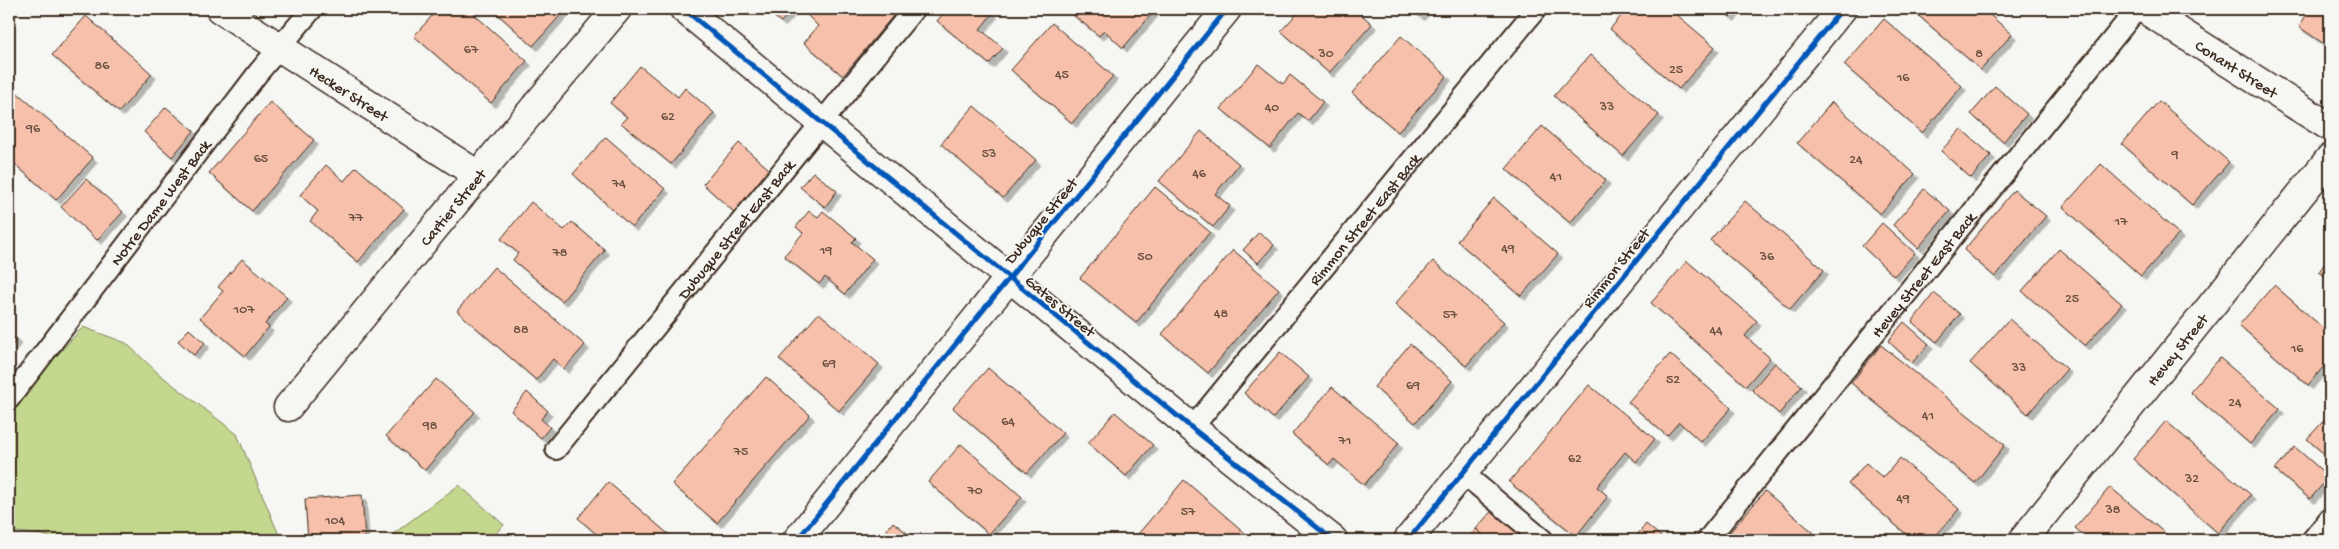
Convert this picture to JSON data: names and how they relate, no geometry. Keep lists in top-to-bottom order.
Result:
{
  "streets": {
    "street": [
      "Conant Street",
      "Hecker Street",
      "Cartier Street",
      "Dubuque Street",
      "Rimmon Street",
      "Gates Street",
      "Hevey Street"
    ],
    "lane": [
      "Notre Dame West Back",
      "Rimmon Street East Back",
      "Dubuque Street East Back",
      "Hevey Street East Back"
    ]
  },
  "crossings": [
    ["Hecker Street", "Notre Dame West Back"],
    ["Hecker Street", "Cartier Street"],
    ["Rimmon Street East Back", "Gates Street"],
    ["Dubuque Street", "Gates Street"],
    ["Dubuque Street East Back", "Gates Street"]
  ],
  "house_numbers": [
    "67",
    "30",
    "8",
    "86",
    "25",
    "45",
    "16",
    "33",
    "40",
    "62",
    "96",
    "53",
    "9",
    "65",
    "24",
    "46",
    "41",
    "74",
    "77",
    "17",
    "49",
    "19",
    "78",
    "50",
    "36",
    "25",
    "107",
    "48",
    "57",
    "88",
    "44",
    "16",
    "69",
    "33",
    "52",
    "69",
    "24",
    "41",
    "64",
    "98",
    "71",
    "75",
    "62",
    "32",
    "70",
    "49",
    "38",
    "57",
    "104"
  ]
}
